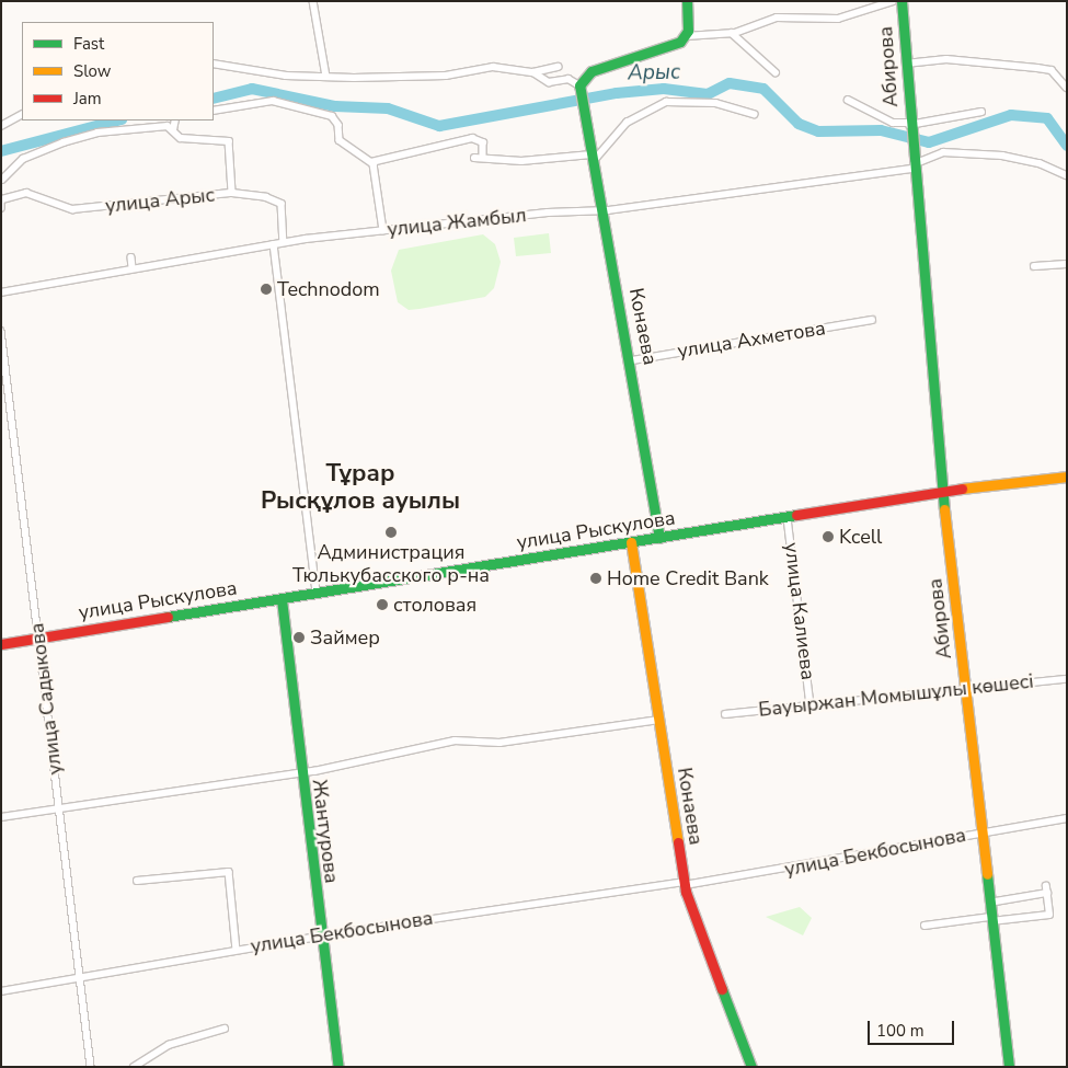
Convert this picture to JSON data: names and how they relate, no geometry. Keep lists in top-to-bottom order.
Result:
{
  "streets": {
    "street": [
      "Абирова",
      "улица Арыс",
      "улица Жамбыл",
      "Конаева",
      "улица Ахметова",
      "улица Рыскулова",
      "улица Калиева",
      "Бауыржан Момышұлы көшесі",
      "улица Садыкова",
      "Жантурова",
      "улица Бекбосынова"
    ]
  },
  "crossings": [
    ["Абирова", "улица Жамбыл"],
    ["Абирова", "улица Рыскулова"],
    ["Абирова", "Бауыржан Момышұлы көшесі"],
    ["Абирова", "улица Бекбосынова"],
    ["улица Арыс", "улица Жамбыл"],
    ["улица Жамбыл", "Конаева"],
    ["Конаева", "улица Ахметова"],
    ["Конаева", "улица Рыскулова"],
    ["Конаева", "улица Бекбосынова"],
    ["улица Рыскулова", "улица Калиева"],
    ["улица Рыскулова", "улица Садыкова"],
    ["улица Рыскулова", "Жантурова"],
    ["улица Калиева", "Бауыржан Момышұлы көшесі"],
    ["улица Садыкова", "улица Бекбосынова"],
    ["Жантурова", "улица Бекбосынова"]
  ],
  "districts": ["Тұрар Рысқұлов ауылы"],
  "water": ["Арыс"],
  "places": [
    "Technodom",
    "Администрация Тюлькубасского р-на",
    "Kcell",
    "Home Credit Bank",
    "столовая",
    "Займер"
  ],
  "legend": ["Fast", "Slow", "Jam"],
  "scale_bar": "100 m"
}
